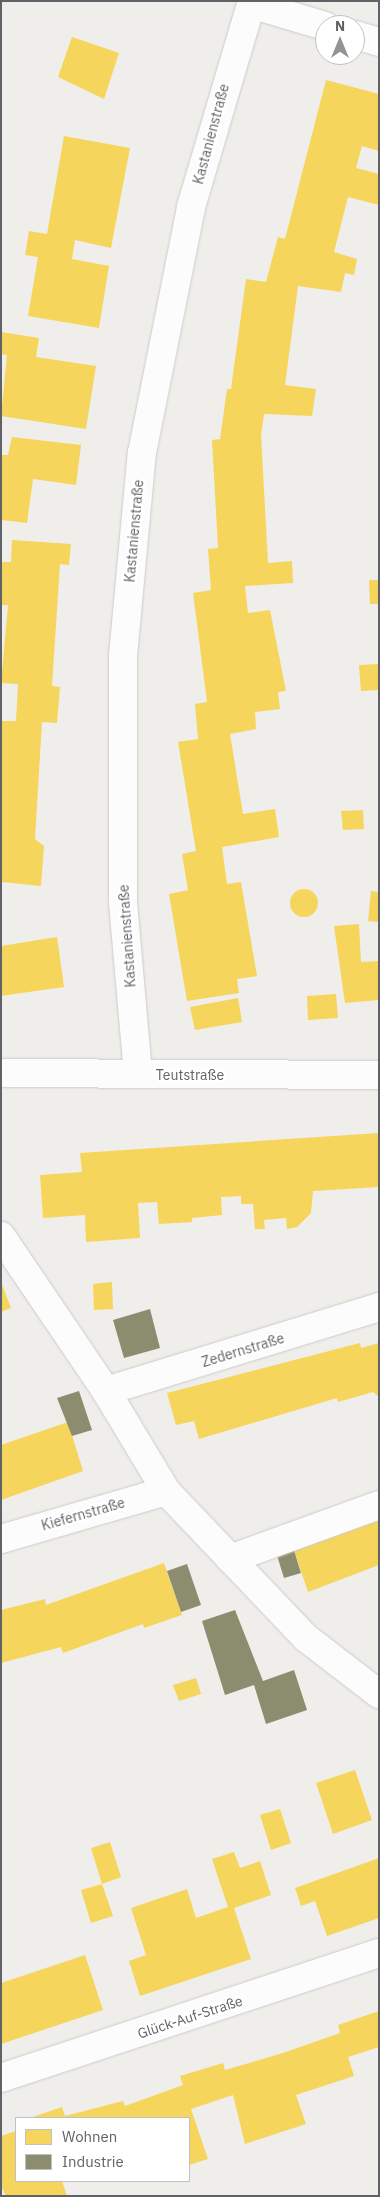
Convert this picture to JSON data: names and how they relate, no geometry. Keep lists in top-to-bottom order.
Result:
{
  "streets": {
    "street": [
      "Kastanienstraße",
      "Teutstraße",
      "Zedernstraße",
      "Kiefernstraße",
      "Glück-Auf-Straße"
    ]
  },
  "crossings": [
    ["Kastanienstraße", "Teutstraße"]
  ],
  "legend": ["Wohnen", "Industrie"],
  "north": "top"
}
